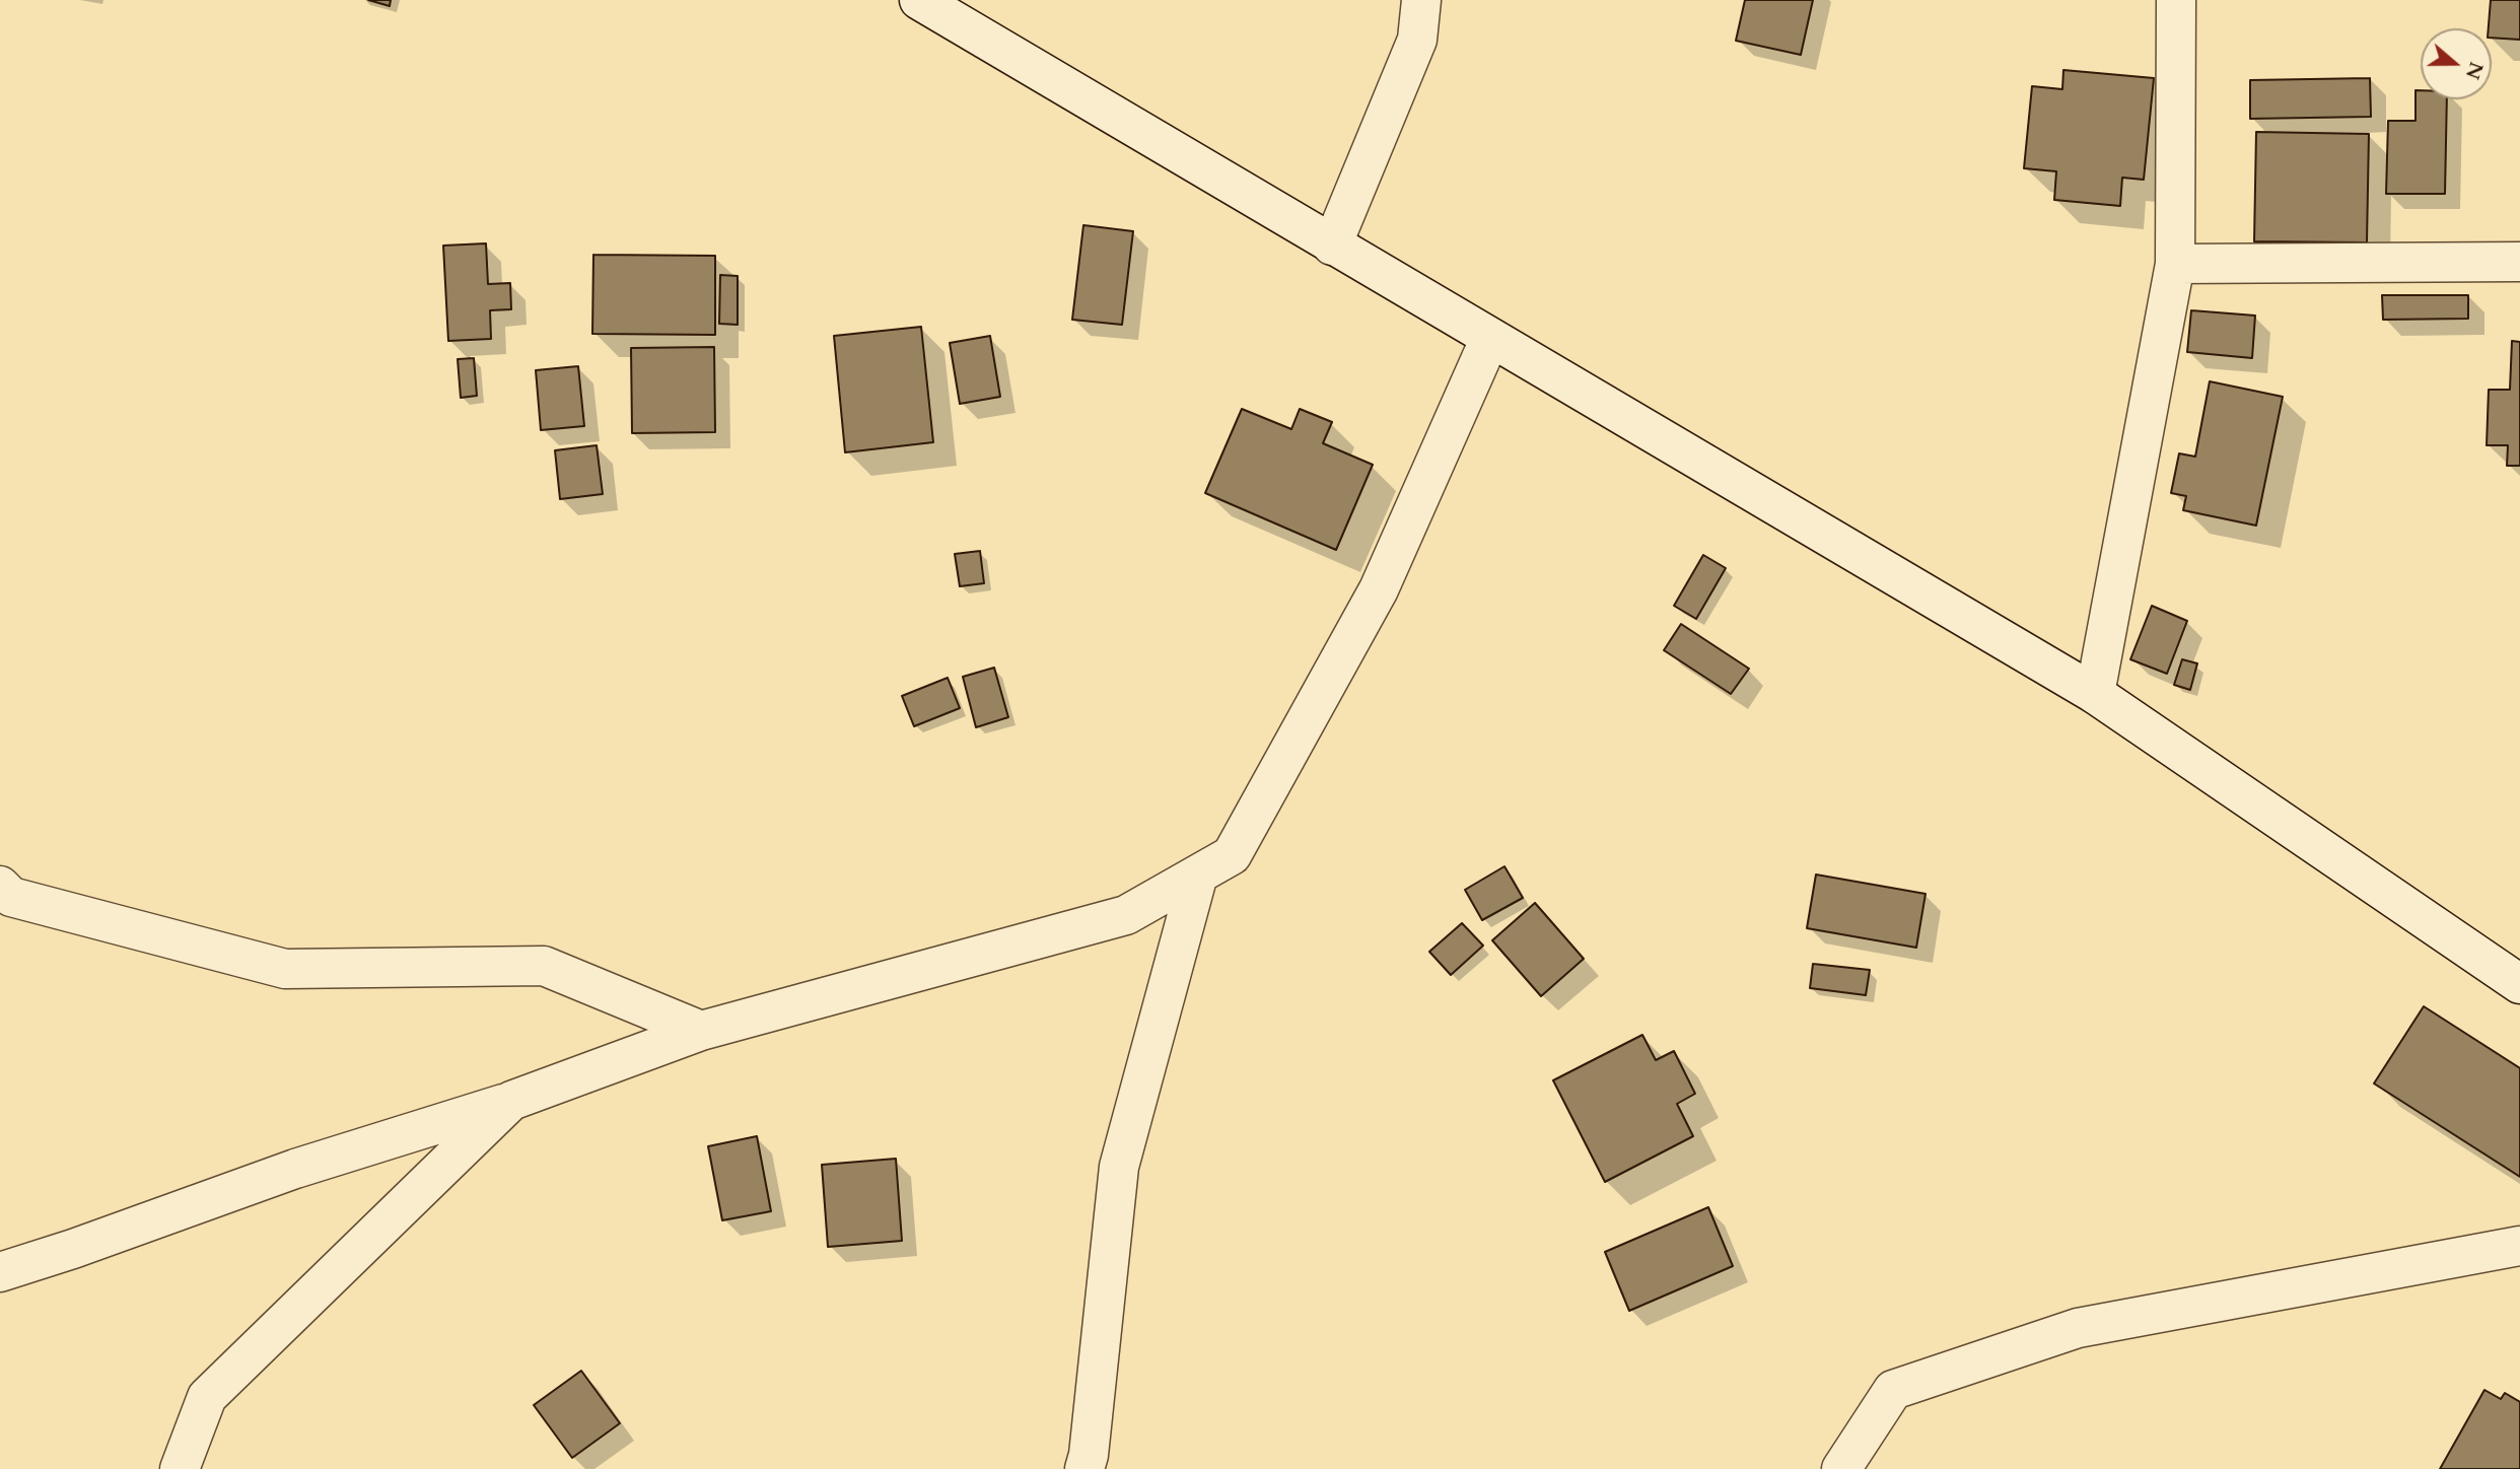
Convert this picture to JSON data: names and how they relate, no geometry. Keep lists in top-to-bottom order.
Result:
{
  "north": "right"
}
